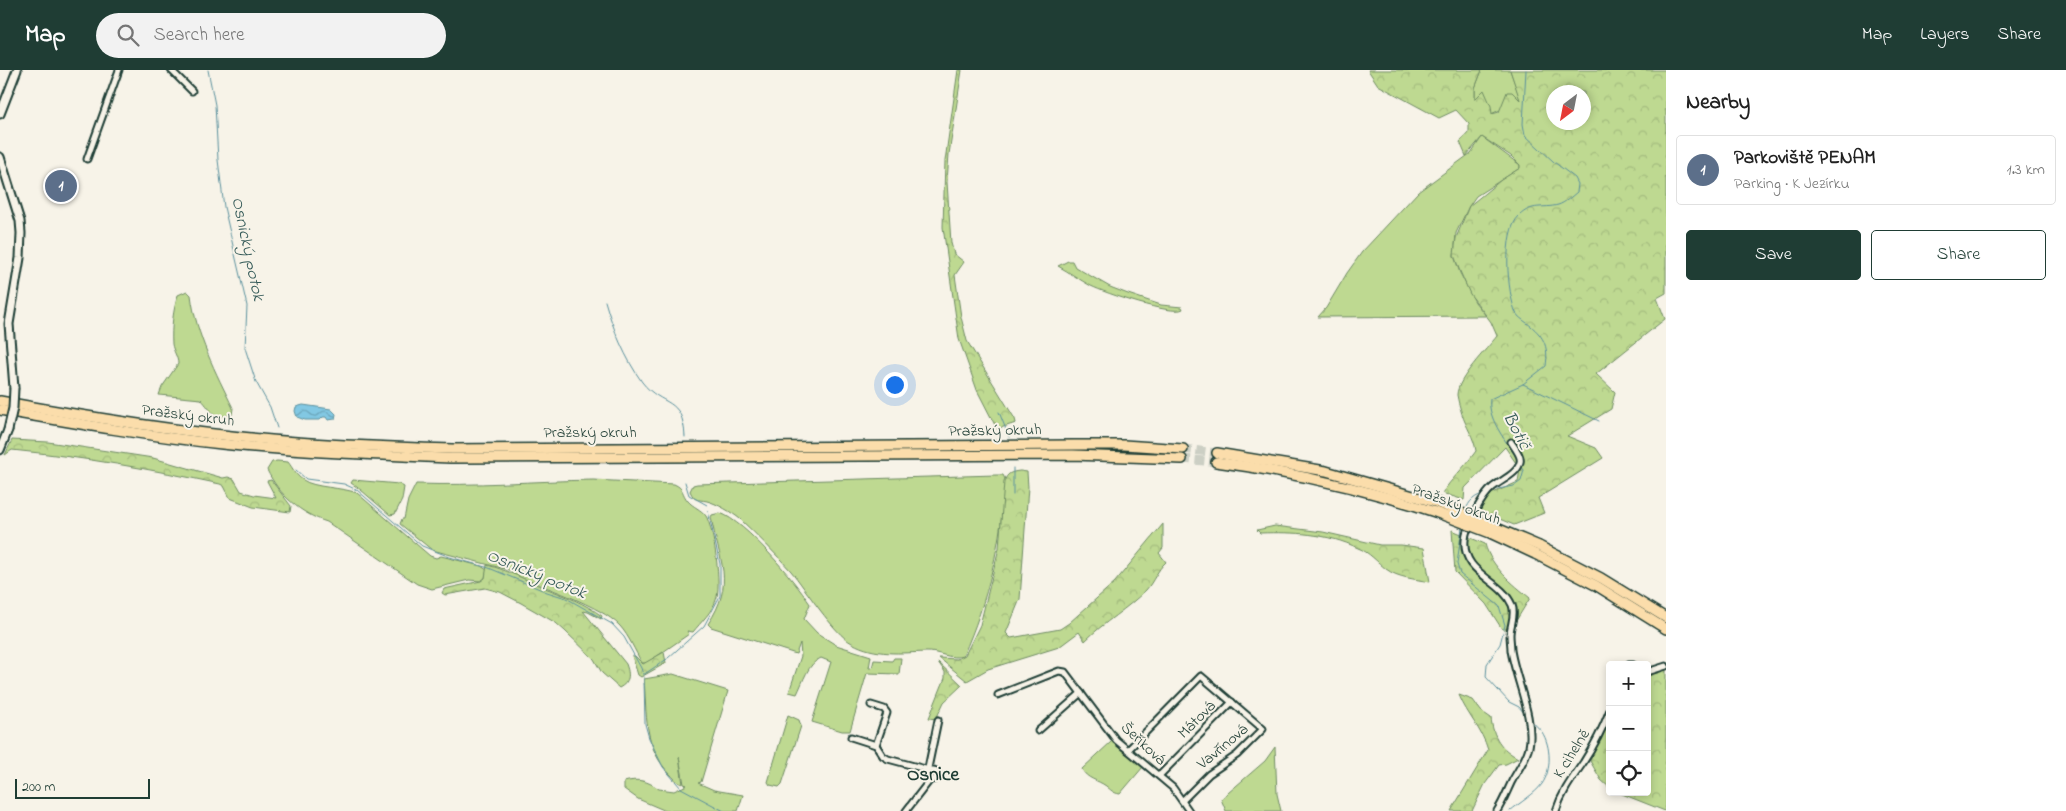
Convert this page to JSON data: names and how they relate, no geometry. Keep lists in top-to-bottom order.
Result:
{
  "streets": {
    "highway": ["Pražský okruh"],
    "street": [
      "Mátová",
      "Šeříková",
      "Vavřínová",
      "K cihelně"
    ]
  },
  "crossings": [
    ["Mátová", "Šeříková"],
    ["Mátová", "Vavřínová"],
    ["Šeříková", "Vavřínová"]
  ],
  "districts": ["Osnice"],
  "water": ["Osnický potok", "Botič"],
  "scale_bar": "200 m",
  "north": "bottom left",
  "page": {
    "header": "Map",
    "search": "Search here",
    "nav": ["Map", "Layers", "Share"],
    "heading": "Nearby",
    "list": [
      {
        "mark": "1",
        "name": "Parkoviště PENAM",
        "note": "Parking · K Jezírku",
        "value": "1.3 km"
      }
    ],
    "pins": "1",
    "buttons": ["Save", "Share"],
    "map_buttons": ["+", "−"],
    "scale": "200 m"
  }
}
